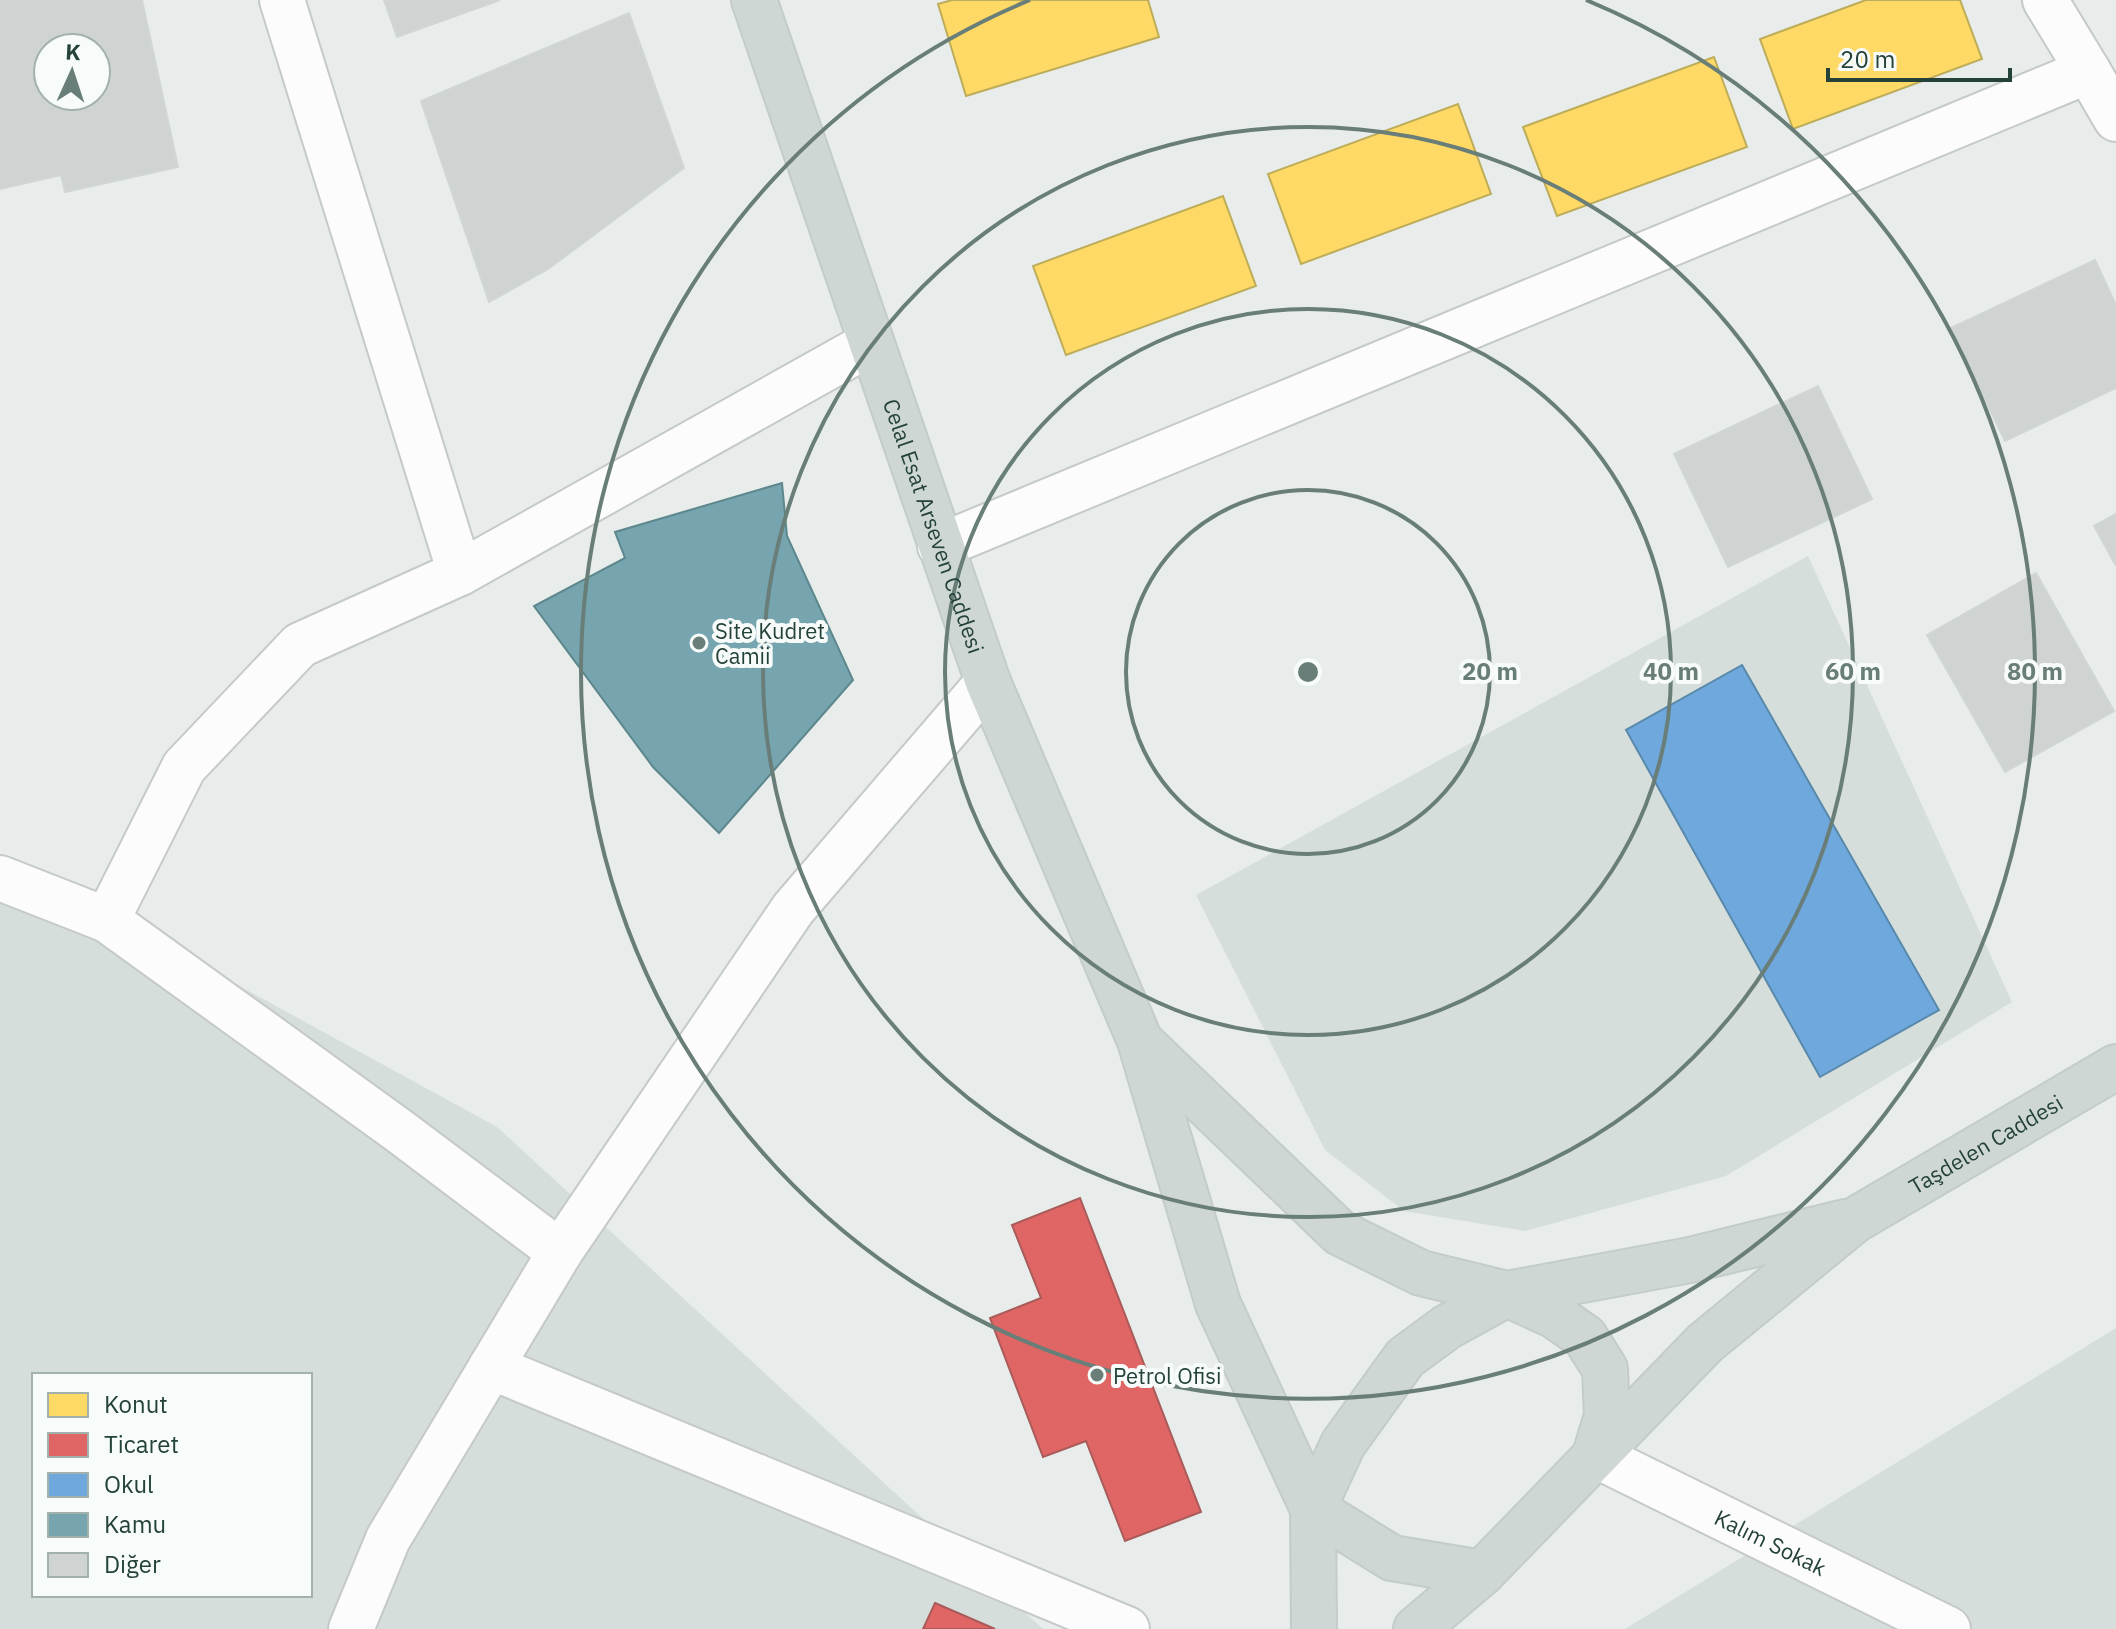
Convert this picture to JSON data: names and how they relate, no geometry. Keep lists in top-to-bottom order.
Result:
{
  "streets": {
    "main road": ["Celal Esat Arseven Caddesi", "Taşdelen Caddesi"],
    "street": ["Kalım Sokak"]
  },
  "crossings": [
    ["Celal Esat Arseven Caddesi", "Kalım Sokak"]
  ],
  "places": ["Site Kudret Camii", "Petrol Ofisi"],
  "legend": [
    "Konut",
    "Ticaret",
    "Okul",
    "Kamu",
    "Diğer"
  ],
  "scale_bar": "20 m",
  "north": "top",
  "rings": [
    "20 m",
    "40 m",
    "60 m",
    "80 m"
  ]
}
